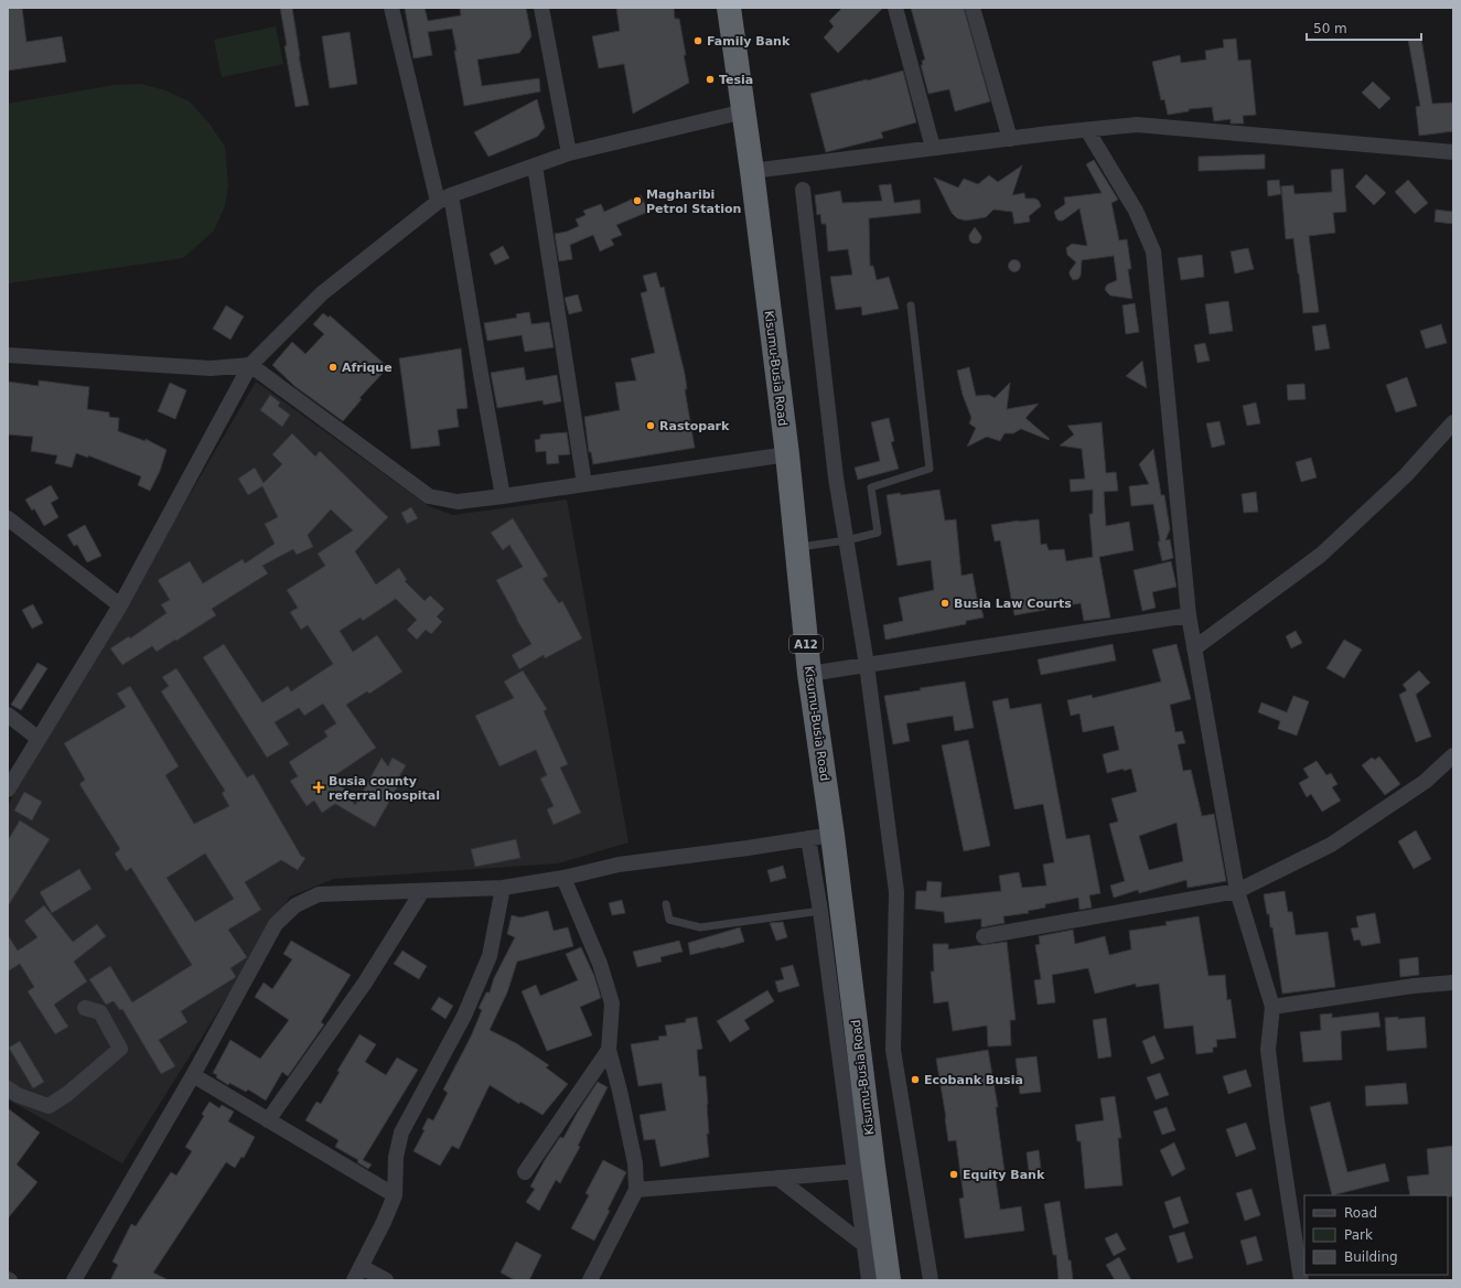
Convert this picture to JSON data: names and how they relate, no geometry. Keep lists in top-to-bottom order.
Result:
{
  "streets": {
    "highway": ["Kisumu-Busia Road", "A12"]
  },
  "places": {
    "other": [
      "Family Bank",
      "Tesia",
      "Magharibi Petrol Station",
      "Afrique",
      "Rastopark",
      "Busia Law Courts",
      "Ecobank Busia",
      "Equity Bank"
    ],
    "health": ["Busia county referral hospital"]
  },
  "legend": ["Road", "Park", "Building"],
  "scale_bar": "50 m"
}
